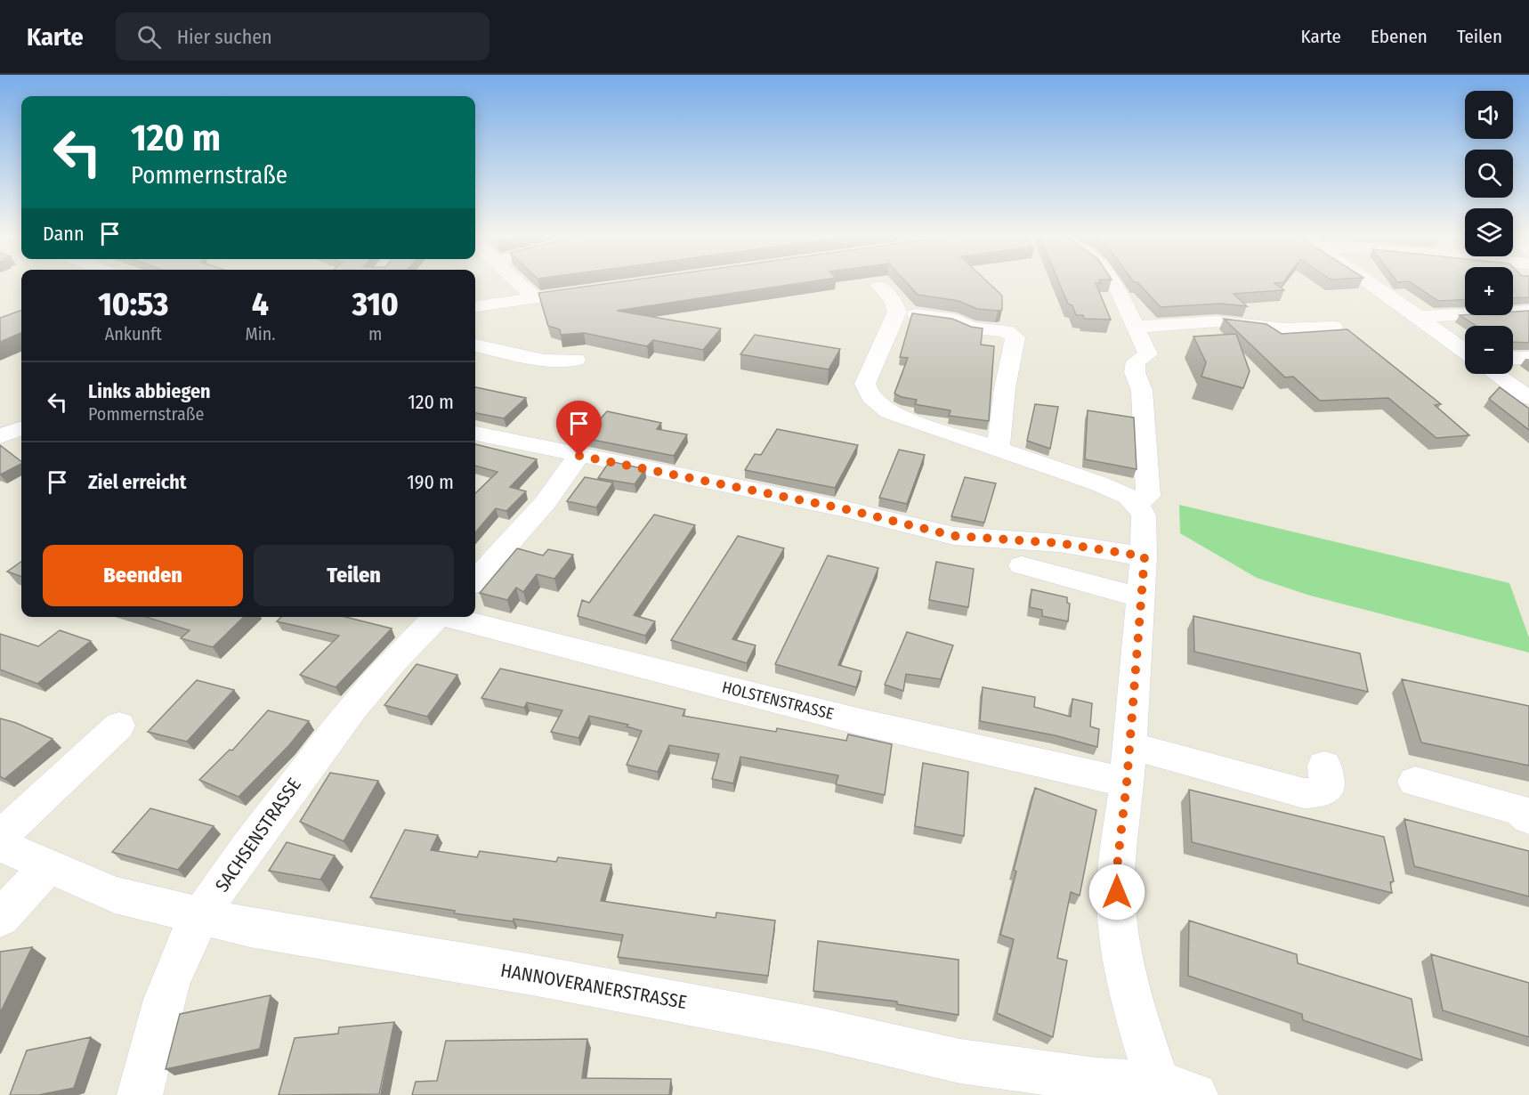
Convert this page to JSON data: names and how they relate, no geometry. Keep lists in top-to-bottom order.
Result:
{
  "streets": {
    "street": ["HOLSTENSTRASSE", "SACHSENSTRASSE", "HANNOVERANERSTRASSE"]
  },
  "crossings": [
    ["SACHSENSTRASSE", "HANNOVERANERSTRASSE"]
  ],
  "page": {
    "header": "Karte",
    "search": "Hier suchen",
    "nav": ["Karte", "Ebenen", "Teilen"],
    "map_buttons": ["+", "−"],
    "turn": ["120 m", "Pommernstraße"],
    "then": "Dann",
    "eta": [
      "10:53",
      "Ankunft",
      "4",
      "Min.",
      "310",
      "m"
    ],
    "list": [
      {
        "name": "Links abbiegen",
        "note": "Pommernstraße",
        "value": "120 m"
      },
      {
        "name": "Ziel erreicht",
        "value": "190 m"
      }
    ],
    "buttons": ["Beenden", "Teilen"]
  }
}
